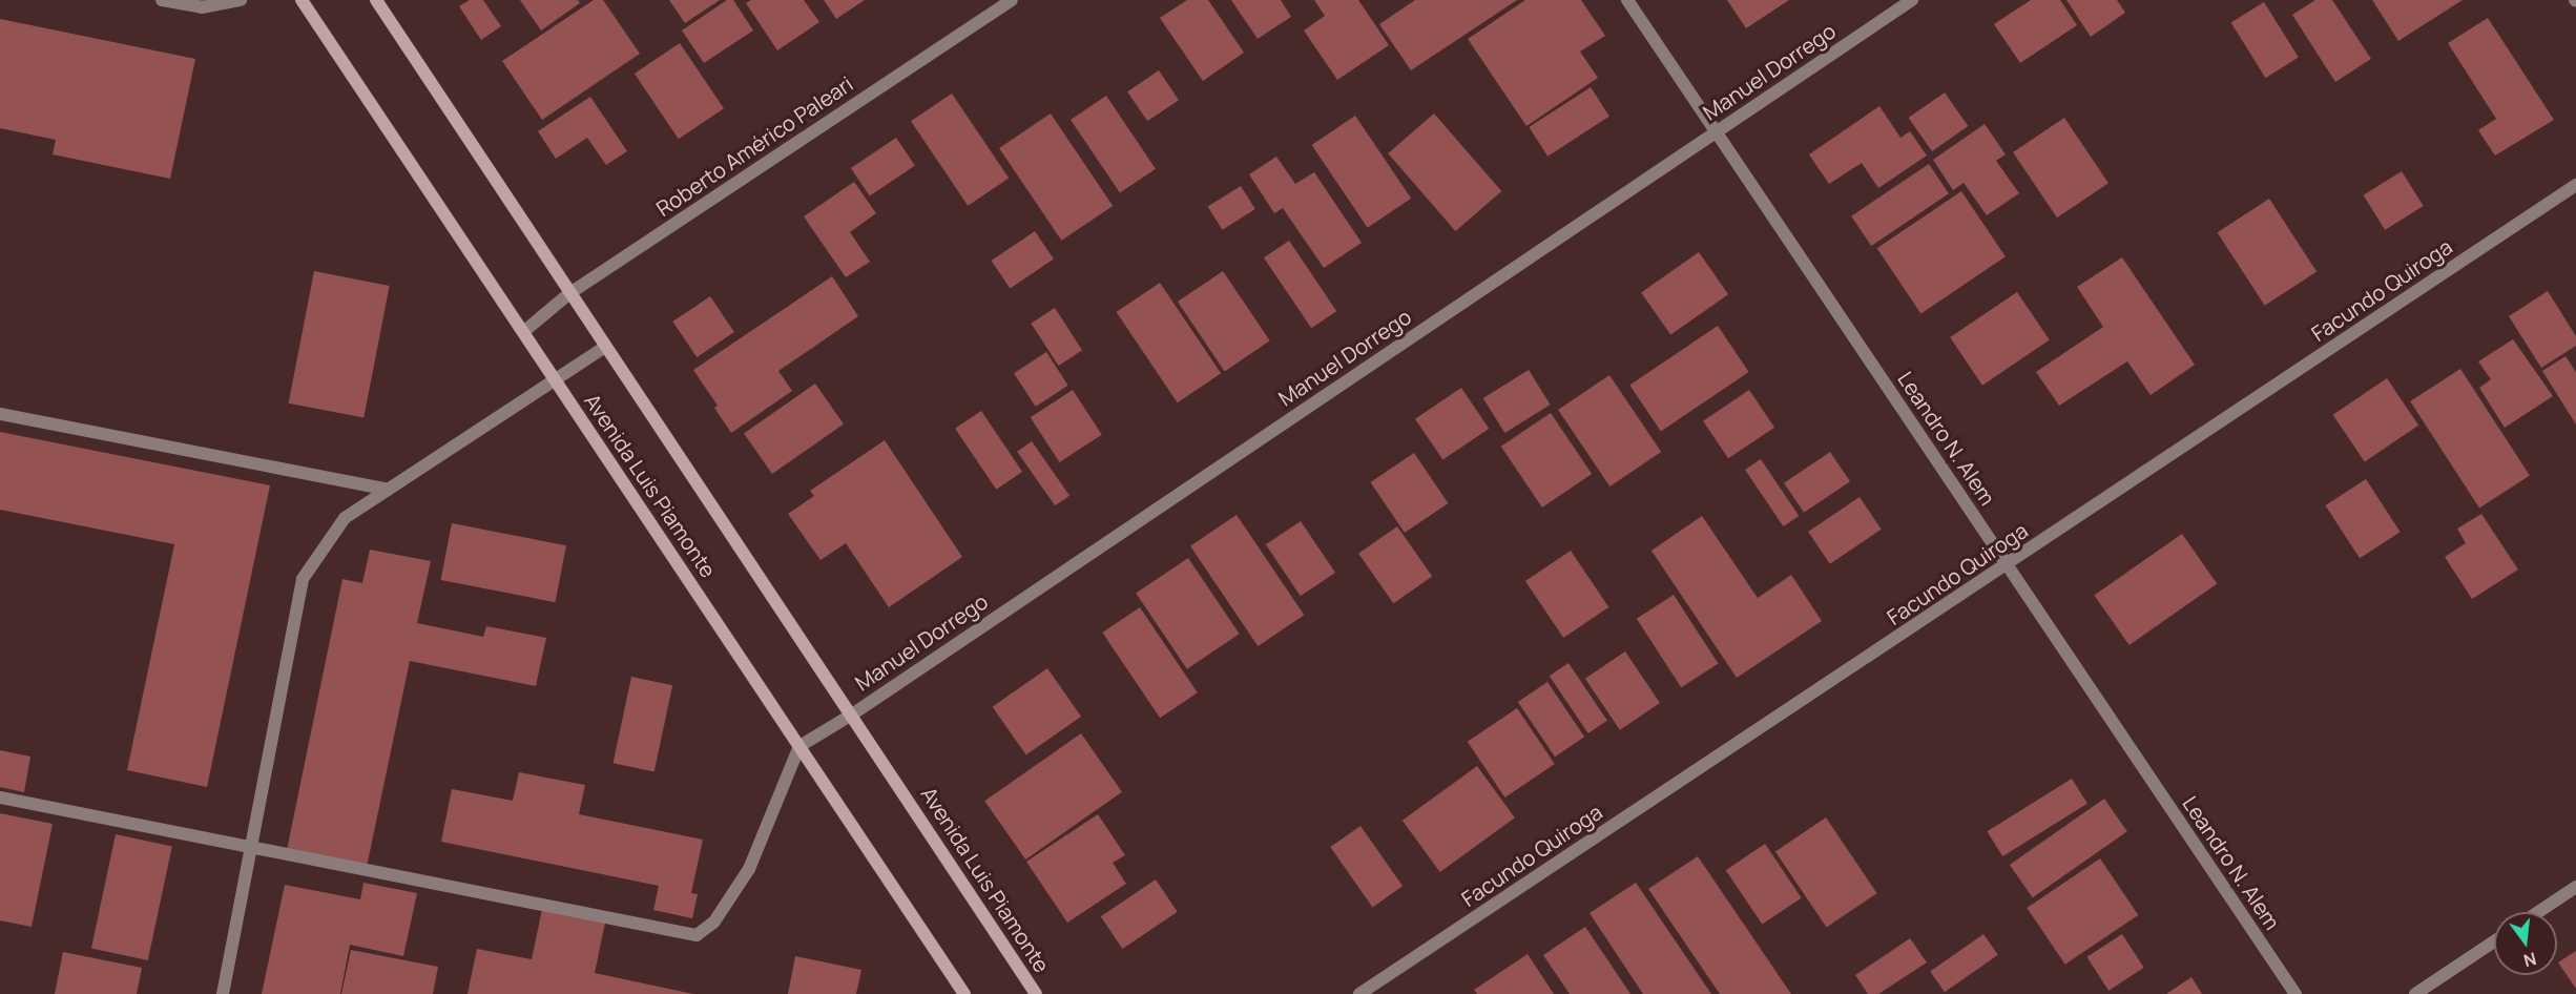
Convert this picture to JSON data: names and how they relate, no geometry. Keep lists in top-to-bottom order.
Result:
{
  "streets": {
    "street": [
      "Manuel Dorrego",
      "Roberto Américo Paleari",
      "Facundo Quiroga",
      "Leandro N. Alem",
      "Avenida Luis Piamonte"
    ]
  },
  "crossings": [
    ["Manuel Dorrego", "Leandro N. Alem"],
    ["Manuel Dorrego", "Avenida Luis Piamonte"],
    ["Roberto Américo Paleari", "Avenida Luis Piamonte"],
    ["Facundo Quiroga", "Leandro N. Alem"]
  ],
  "north": "bottom"
}
